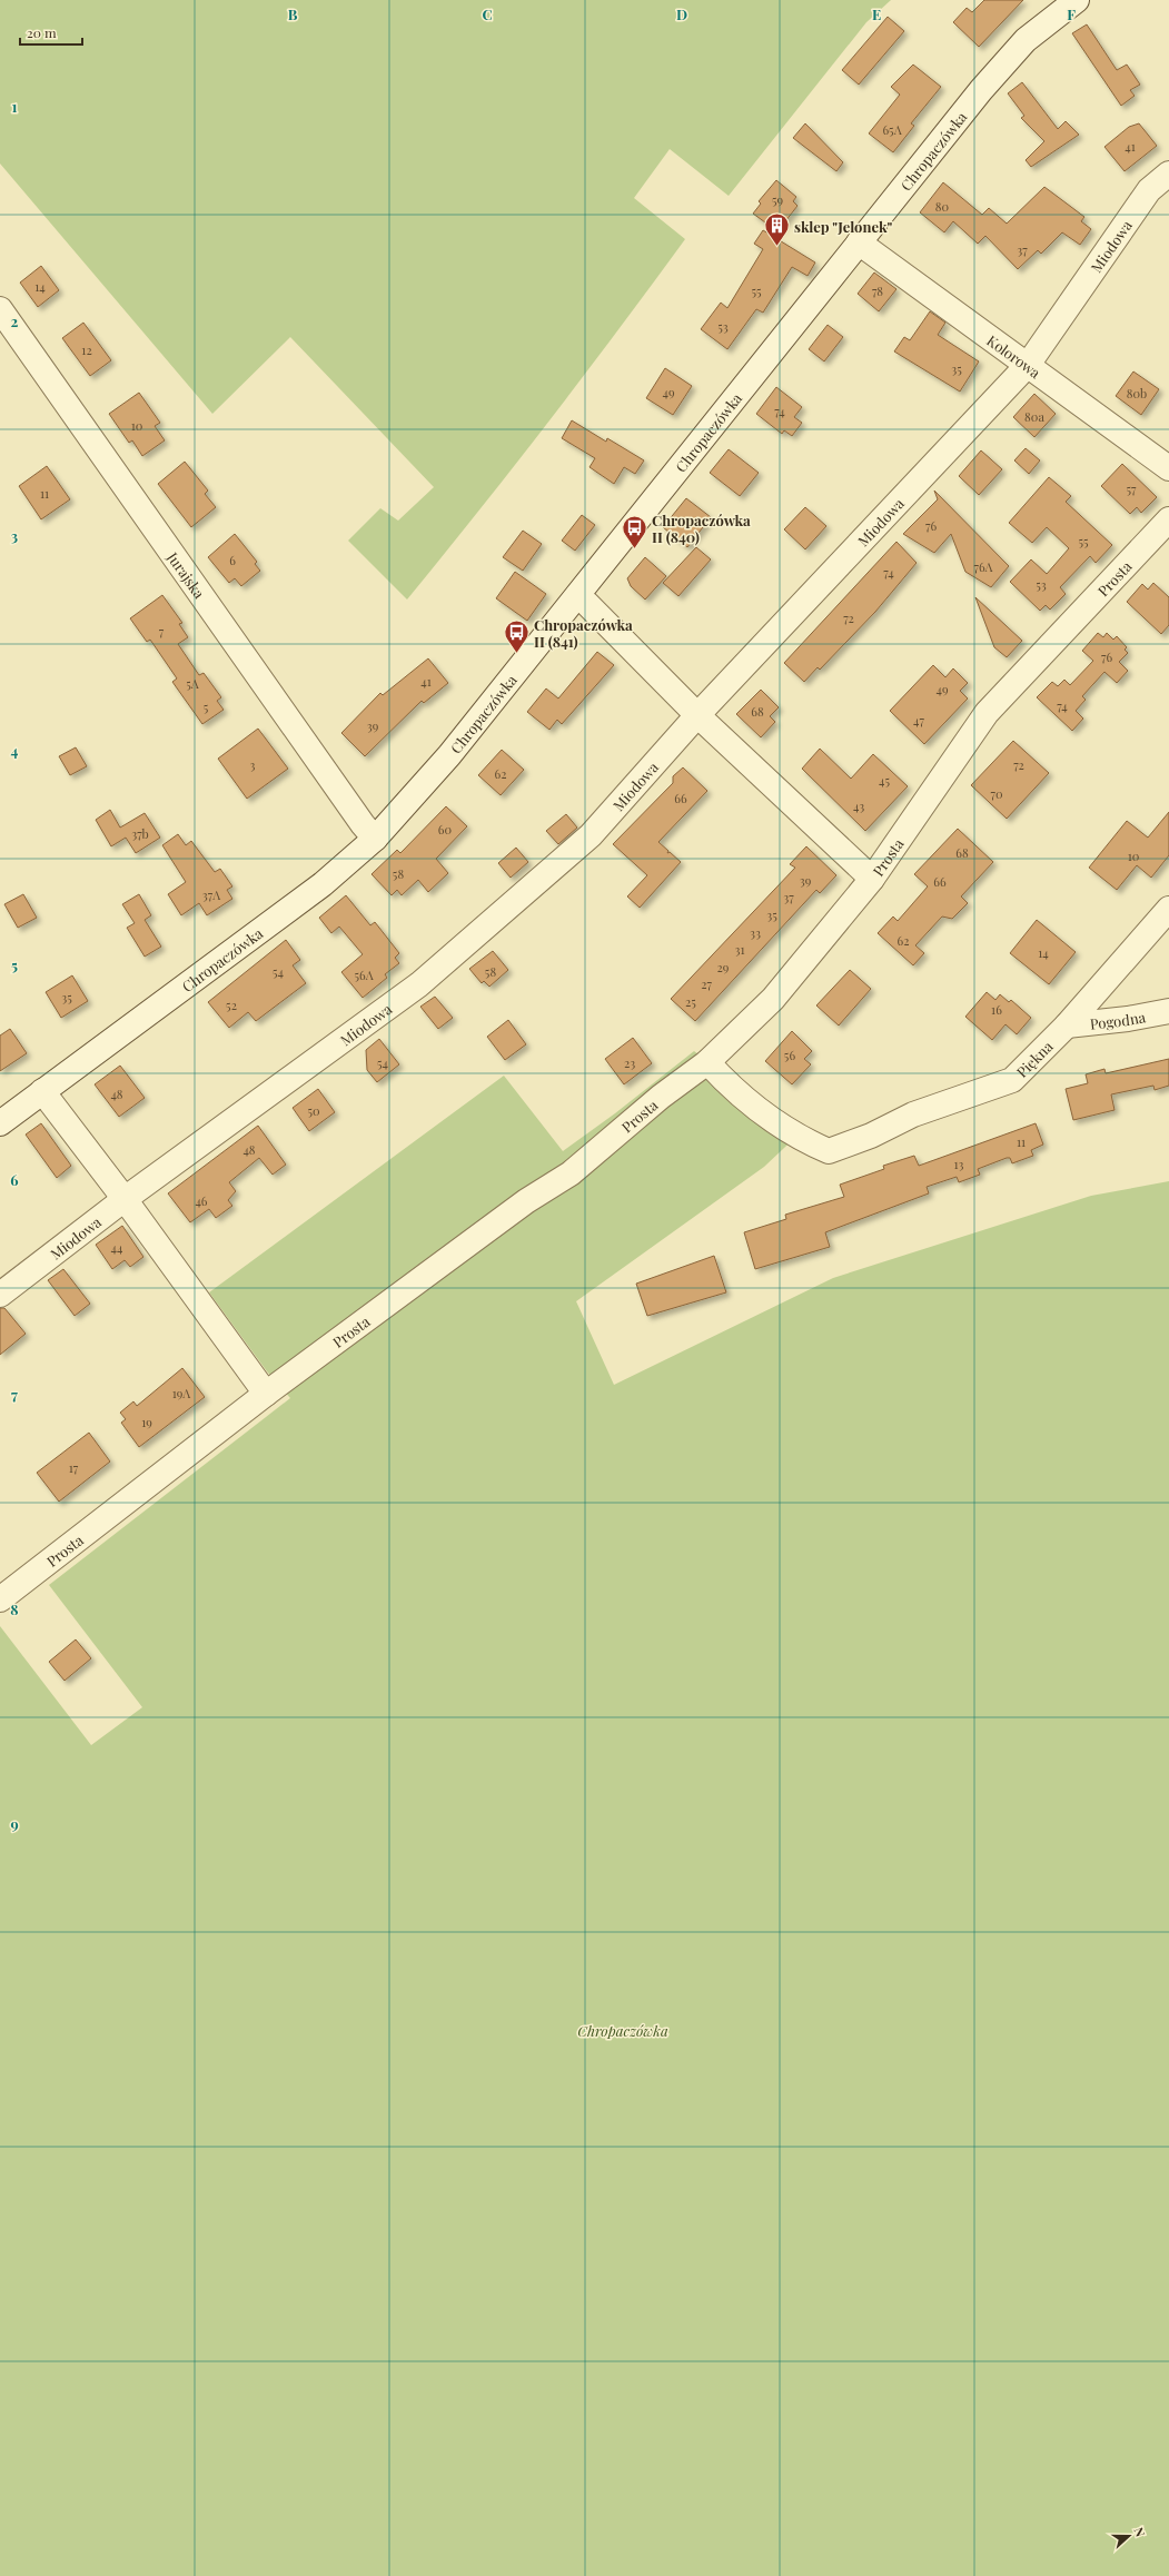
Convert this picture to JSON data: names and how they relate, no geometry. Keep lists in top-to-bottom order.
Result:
{
  "streets": {
    "street": [
      "Chropaczówka",
      "Miodowa",
      "Kolorowa",
      "Jurajska",
      "Prosta",
      "Pogodna",
      "Piękna"
    ]
  },
  "crossings": [
    ["Chropaczówka", "Kolorowa"],
    ["Chropaczówka", "Jurajska"],
    ["Miodowa", "Kolorowa"],
    ["Prosta", "Piękna"],
    ["Pogodna", "Piękna"]
  ],
  "parks": ["Chropaczówka"],
  "places": {
    "building": ["sklep \"Jelonek\""],
    "bus stop": ["Chropaczówka II (840)", "Chropaczówka II (841)"]
  },
  "house_numbers": [
    "65A",
    "41",
    "59",
    "80",
    "37",
    "14",
    "55",
    "78",
    "53",
    "12",
    "35",
    "49",
    "80b",
    "74",
    "80a",
    "10",
    "57",
    "11",
    "76",
    "55",
    "6",
    "76A",
    "74",
    "53",
    "72",
    "7",
    "76",
    "41",
    "5A",
    "49",
    "74",
    "5",
    "68",
    "47",
    "39",
    "3",
    "72",
    "62",
    "45",
    "70",
    "66",
    "43",
    "60",
    "37b",
    "68",
    "10",
    "58",
    "39",
    "66",
    "37A",
    "37",
    "35",
    "33",
    "62",
    "31",
    "14",
    "29",
    "54",
    "58",
    "56A",
    "27",
    "35",
    "25",
    "52",
    "16",
    "56",
    "54",
    "23",
    "48",
    "50",
    "11",
    "48",
    "13",
    "46",
    "44",
    "19A",
    "19",
    "17"
  ],
  "scale_bar": "20 m",
  "north": "right",
  "grid": {
    "columns": [
      "B",
      "C",
      "D",
      "E",
      "F"
    ],
    "rows": [
      "1",
      "2",
      "3",
      "4",
      "5",
      "6",
      "7",
      "8",
      "9"
    ]
  }
}
